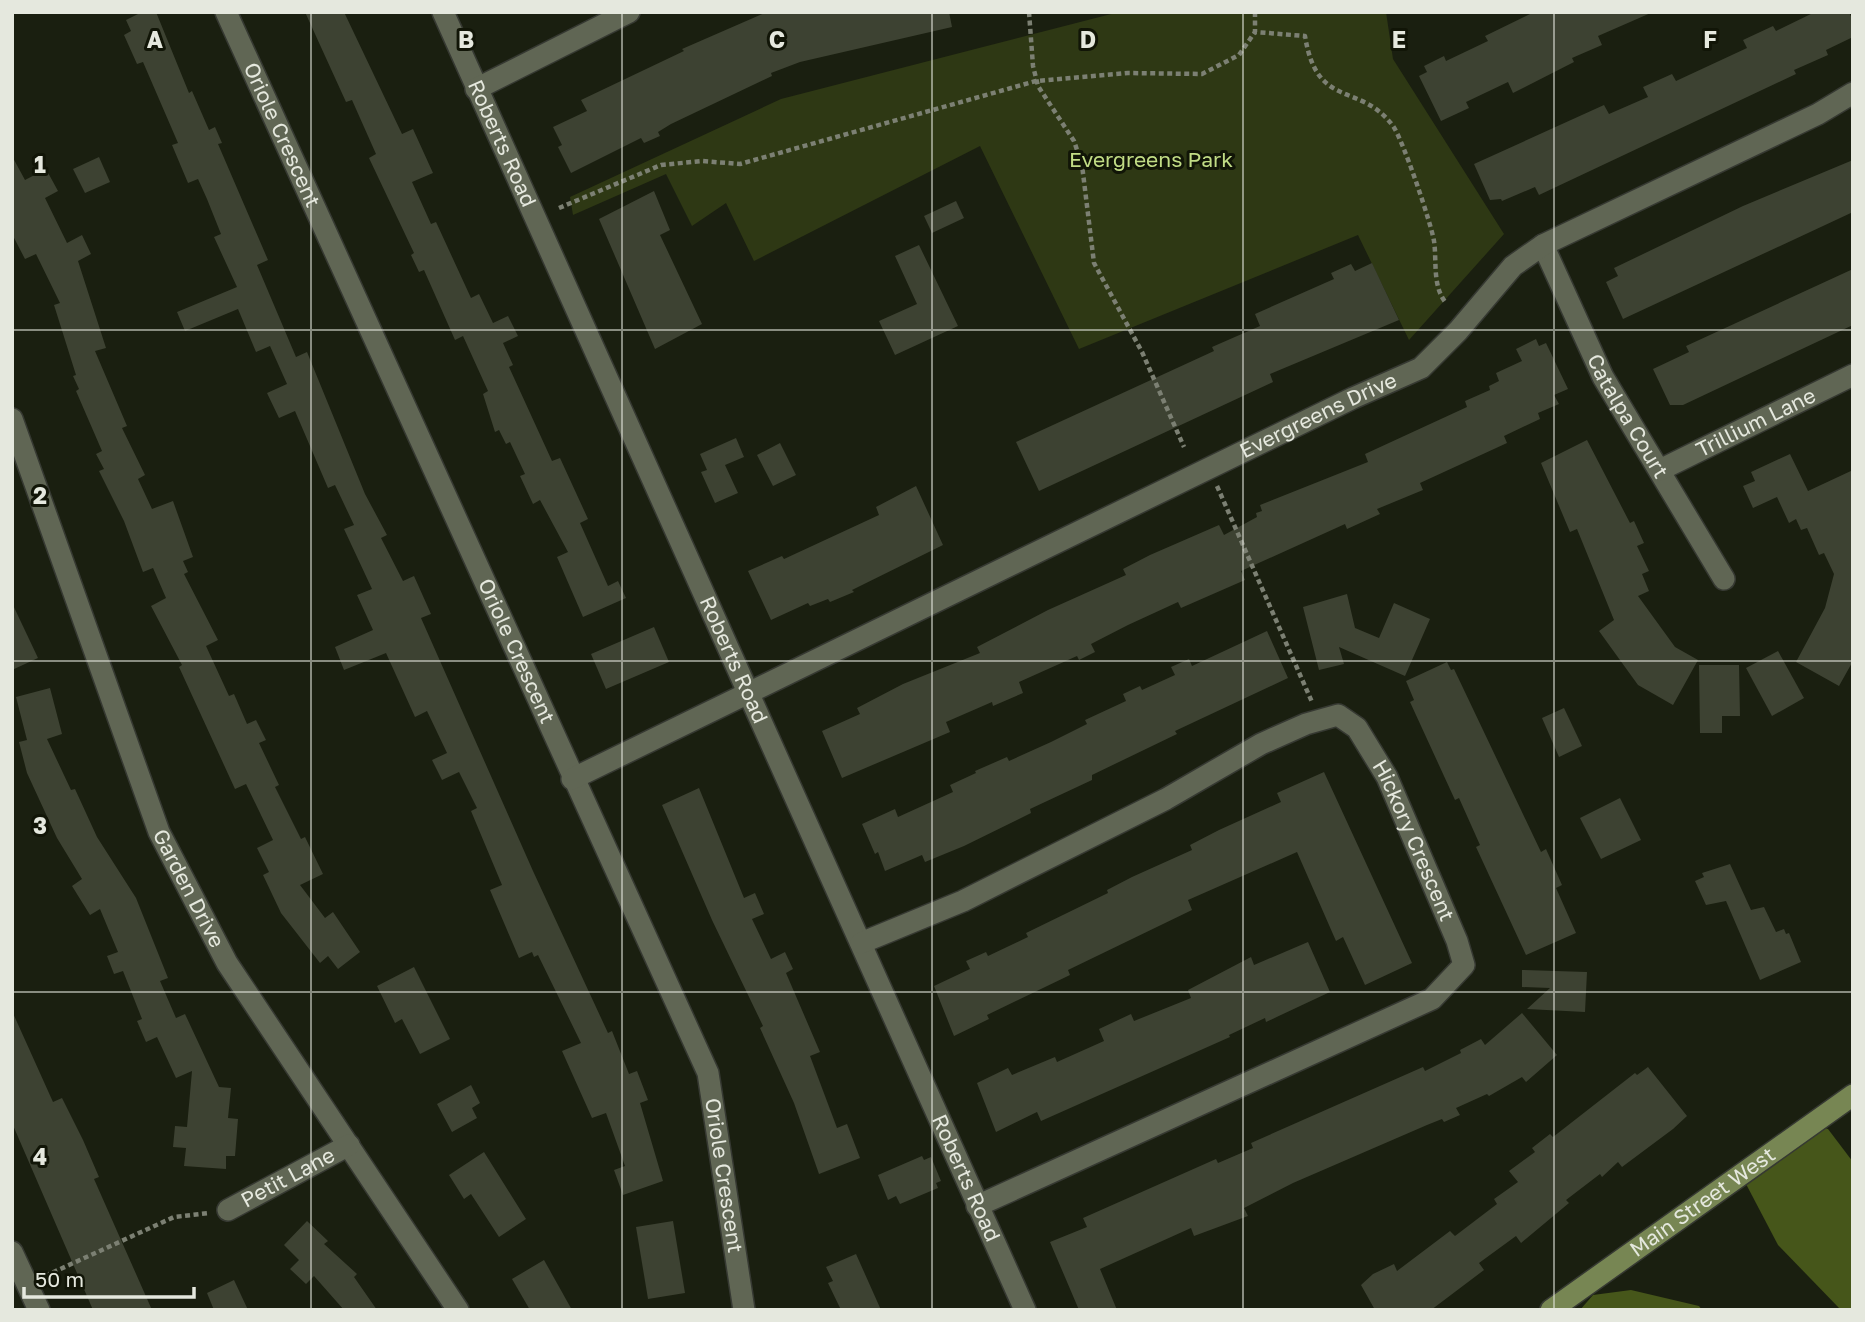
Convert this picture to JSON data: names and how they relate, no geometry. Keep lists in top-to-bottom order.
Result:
{
  "streets": {
    "main road": ["Main Street West"],
    "street": [
      "Oriole Crescent",
      "Roberts Road",
      "Catalpa Court",
      "Evergreens Drive",
      "Trillium Lane",
      "Hickory Crescent",
      "Garden Drive",
      "Petit Lane"
    ]
  },
  "crossings": [
    ["Oriole Crescent", "Evergreens Drive"],
    ["Roberts Road", "Evergreens Drive"],
    ["Roberts Road", "Hickory Crescent"],
    ["Catalpa Court", "Evergreens Drive"],
    ["Catalpa Court", "Trillium Lane"],
    ["Garden Drive", "Petit Lane"]
  ],
  "parks": ["Evergreens Park"],
  "scale_bar": "50 m",
  "grid": {
    "columns": [
      "A",
      "B",
      "C",
      "D",
      "E",
      "F"
    ],
    "rows": [
      "1",
      "2",
      "3",
      "4"
    ]
  }
}
